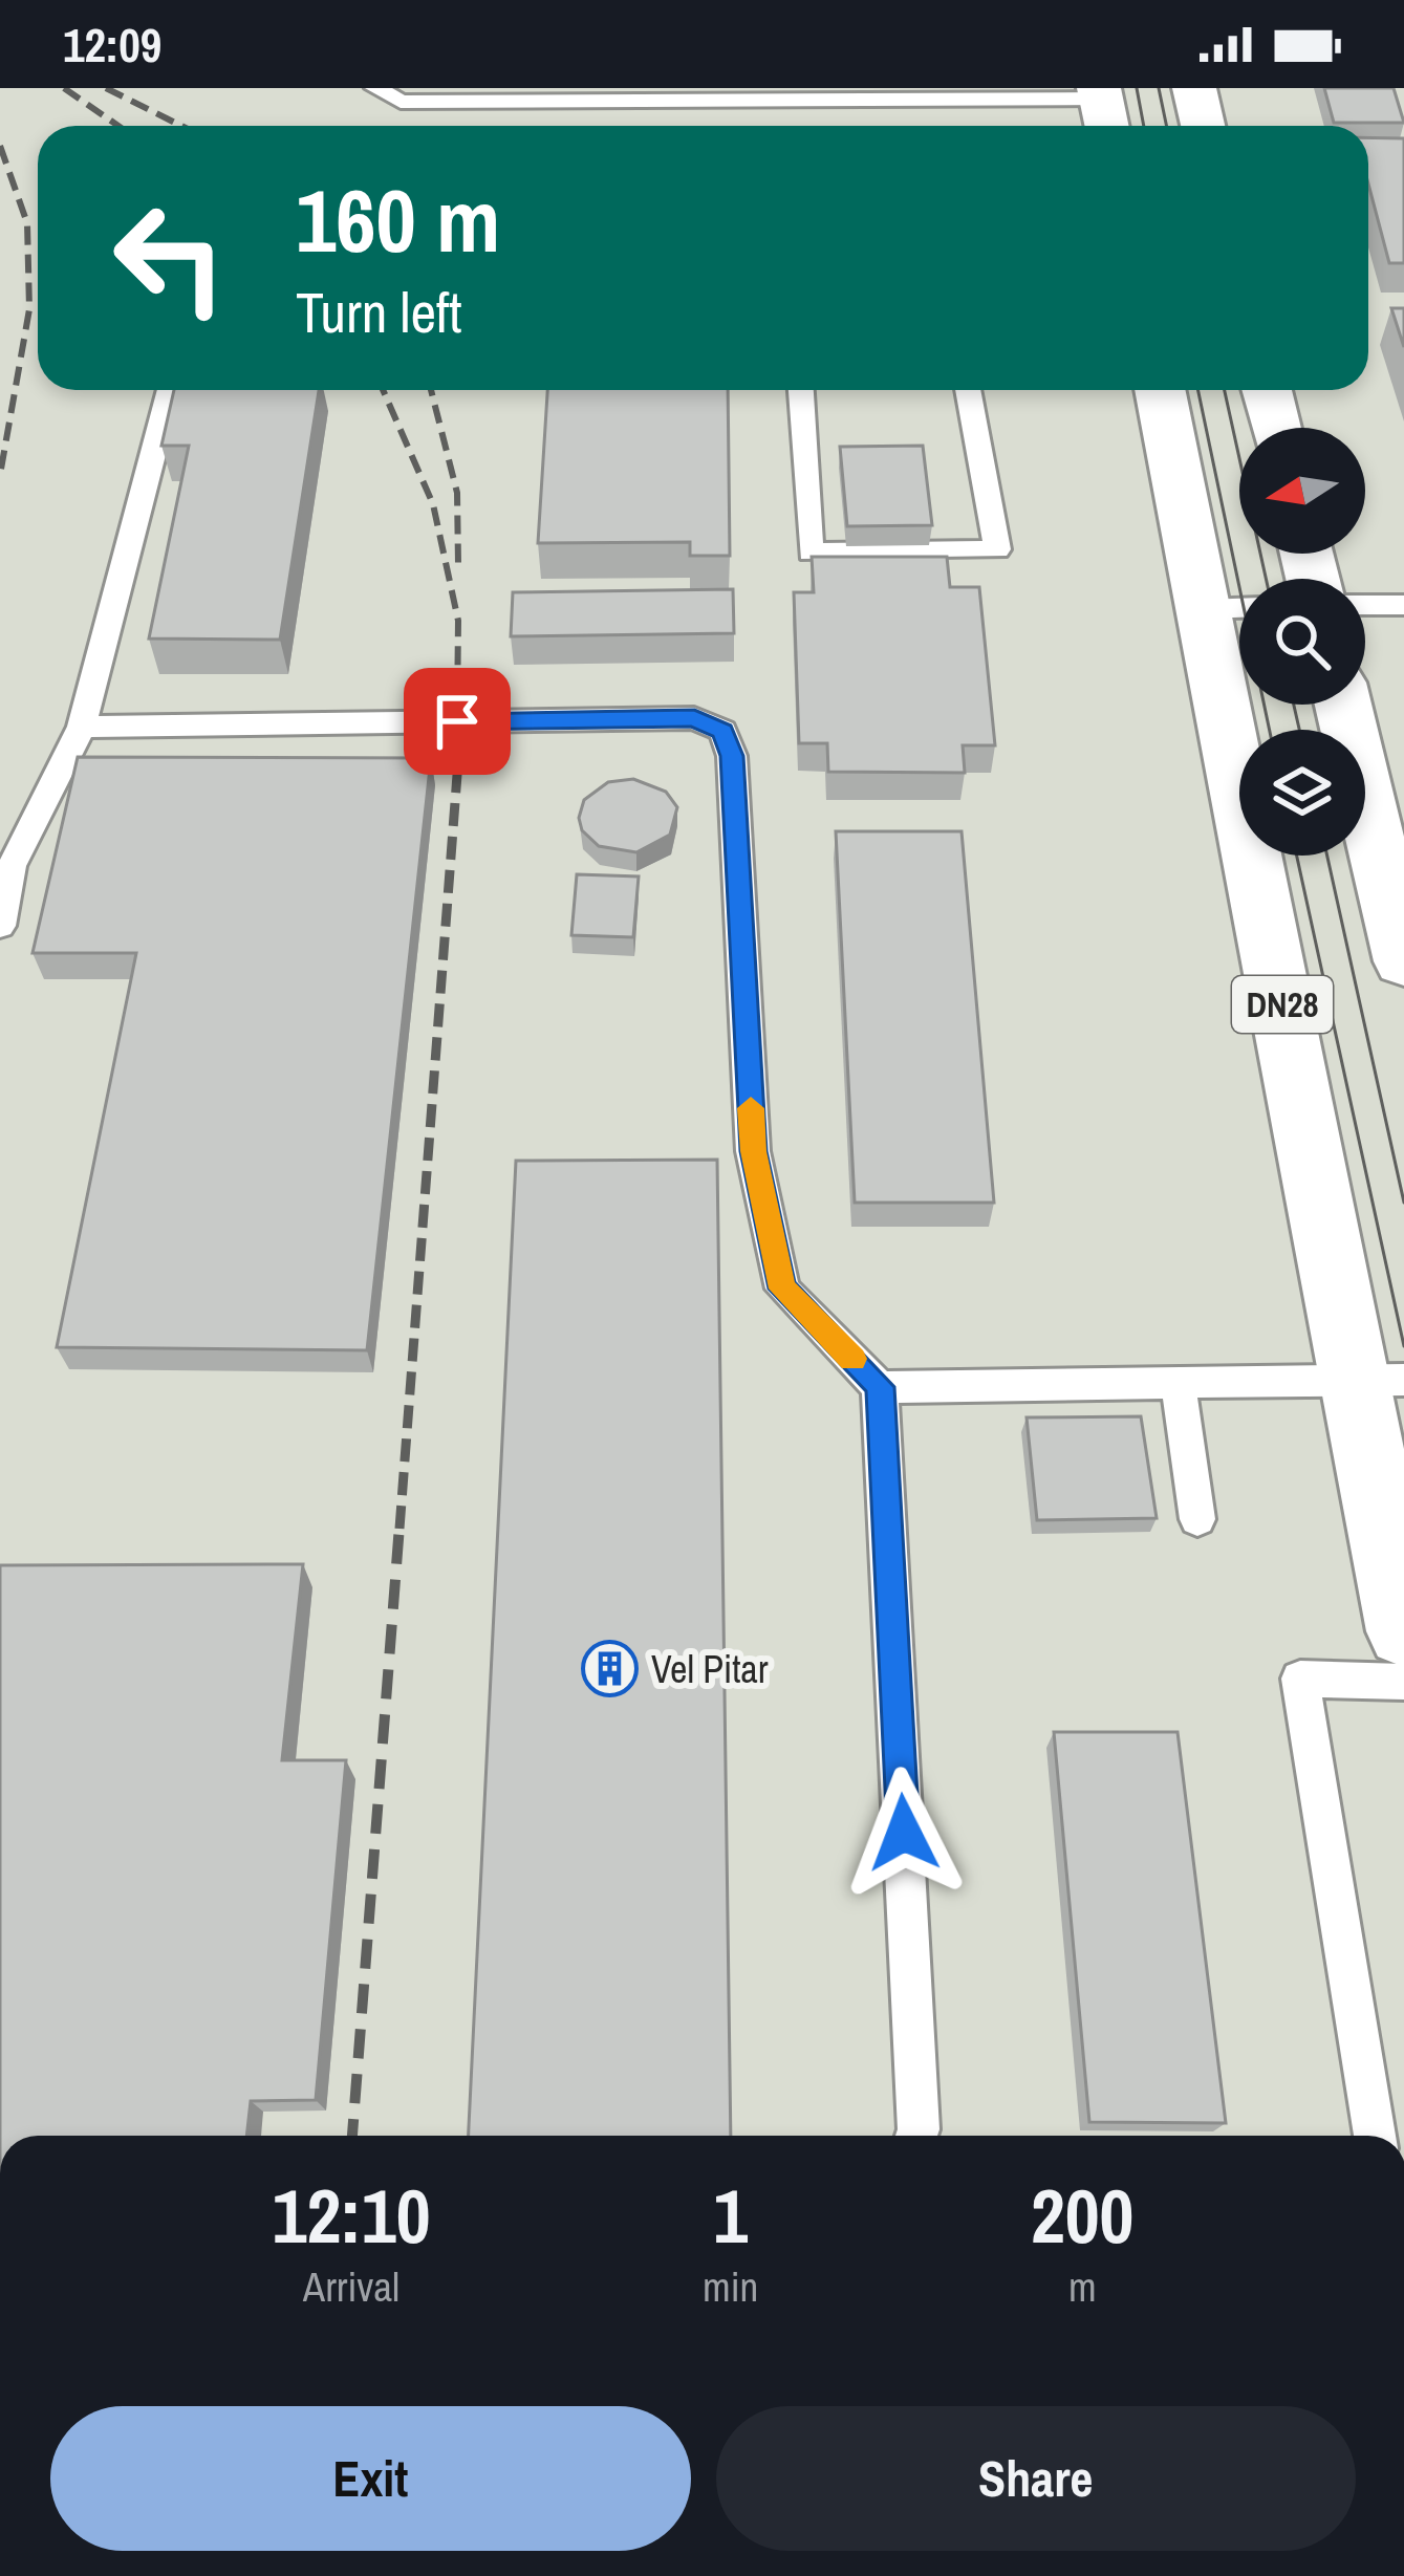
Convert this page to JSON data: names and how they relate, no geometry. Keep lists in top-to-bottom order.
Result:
{
  "streets": {
    "main road": ["DN28"]
  },
  "places": {
    "building": ["Vel Pitar"]
  },
  "north": "left",
  "page": {
    "status": "12:09",
    "turn": ["160 m", "Turn left"],
    "eta": [
      "12:10",
      "Arrival",
      "1",
      "min",
      "200",
      "m"
    ],
    "buttons": ["Exit", "Share"]
  }
}
